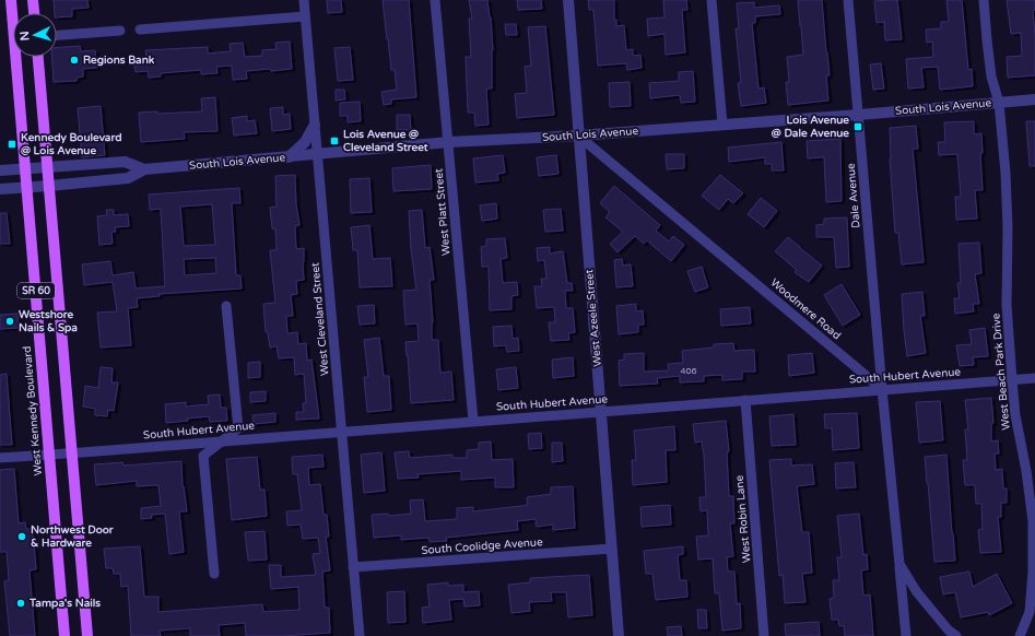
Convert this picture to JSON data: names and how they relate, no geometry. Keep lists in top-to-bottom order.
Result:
{
  "streets": {
    "main road": ["SR 60", "West Kennedy Boulevard"],
    "street": [
      "South Lois Avenue",
      "Dale Avenue",
      "West Platt Street",
      "Woodmere Road",
      "West Azeele Street",
      "West Cleveland Street",
      "West Beach Park Drive",
      "South Hubert Avenue",
      "West Robin Lane",
      "South Coolidge Avenue"
    ]
  },
  "crossings": [
    ["South Lois Avenue", "Dale Avenue"],
    ["South Lois Avenue", "West Platt Street"],
    ["South Lois Avenue", "SR 60"],
    ["South Lois Avenue", "Woodmere Road"],
    ["South Lois Avenue", "West Azeele Street"],
    ["South Lois Avenue", "West Cleveland Street"],
    ["South Lois Avenue", "West Beach Park Drive"],
    ["South Lois Avenue", "West Kennedy Boulevard"],
    ["Dale Avenue", "Woodmere Road"],
    ["Dale Avenue", "South Hubert Avenue"],
    ["West Platt Street", "South Hubert Avenue"],
    ["SR 60", "South Hubert Avenue"],
    ["Woodmere Road", "West Azeele Street"],
    ["Woodmere Road", "South Hubert Avenue"],
    ["West Azeele Street", "South Hubert Avenue"],
    ["West Azeele Street", "South Coolidge Avenue"],
    ["West Cleveland Street", "South Hubert Avenue"],
    ["West Cleveland Street", "South Coolidge Avenue"],
    ["West Beach Park Drive", "South Hubert Avenue"],
    ["South Hubert Avenue", "West Kennedy Boulevard"],
    ["South Hubert Avenue", "West Robin Lane"]
  ],
  "places": {
    "other": [
      "Regions Bank",
      "Westshore Nails & Spa",
      "Northwest Door & Hardware",
      "Tampa's Nails"
    ],
    "transit": ["Lois Avenue @ Dale Avenue", "Lois Avenue @ Cleveland Street", "Kennedy Boulevard @ Lois Avenue"]
  },
  "house_numbers": ["406"],
  "north": "left"
}
